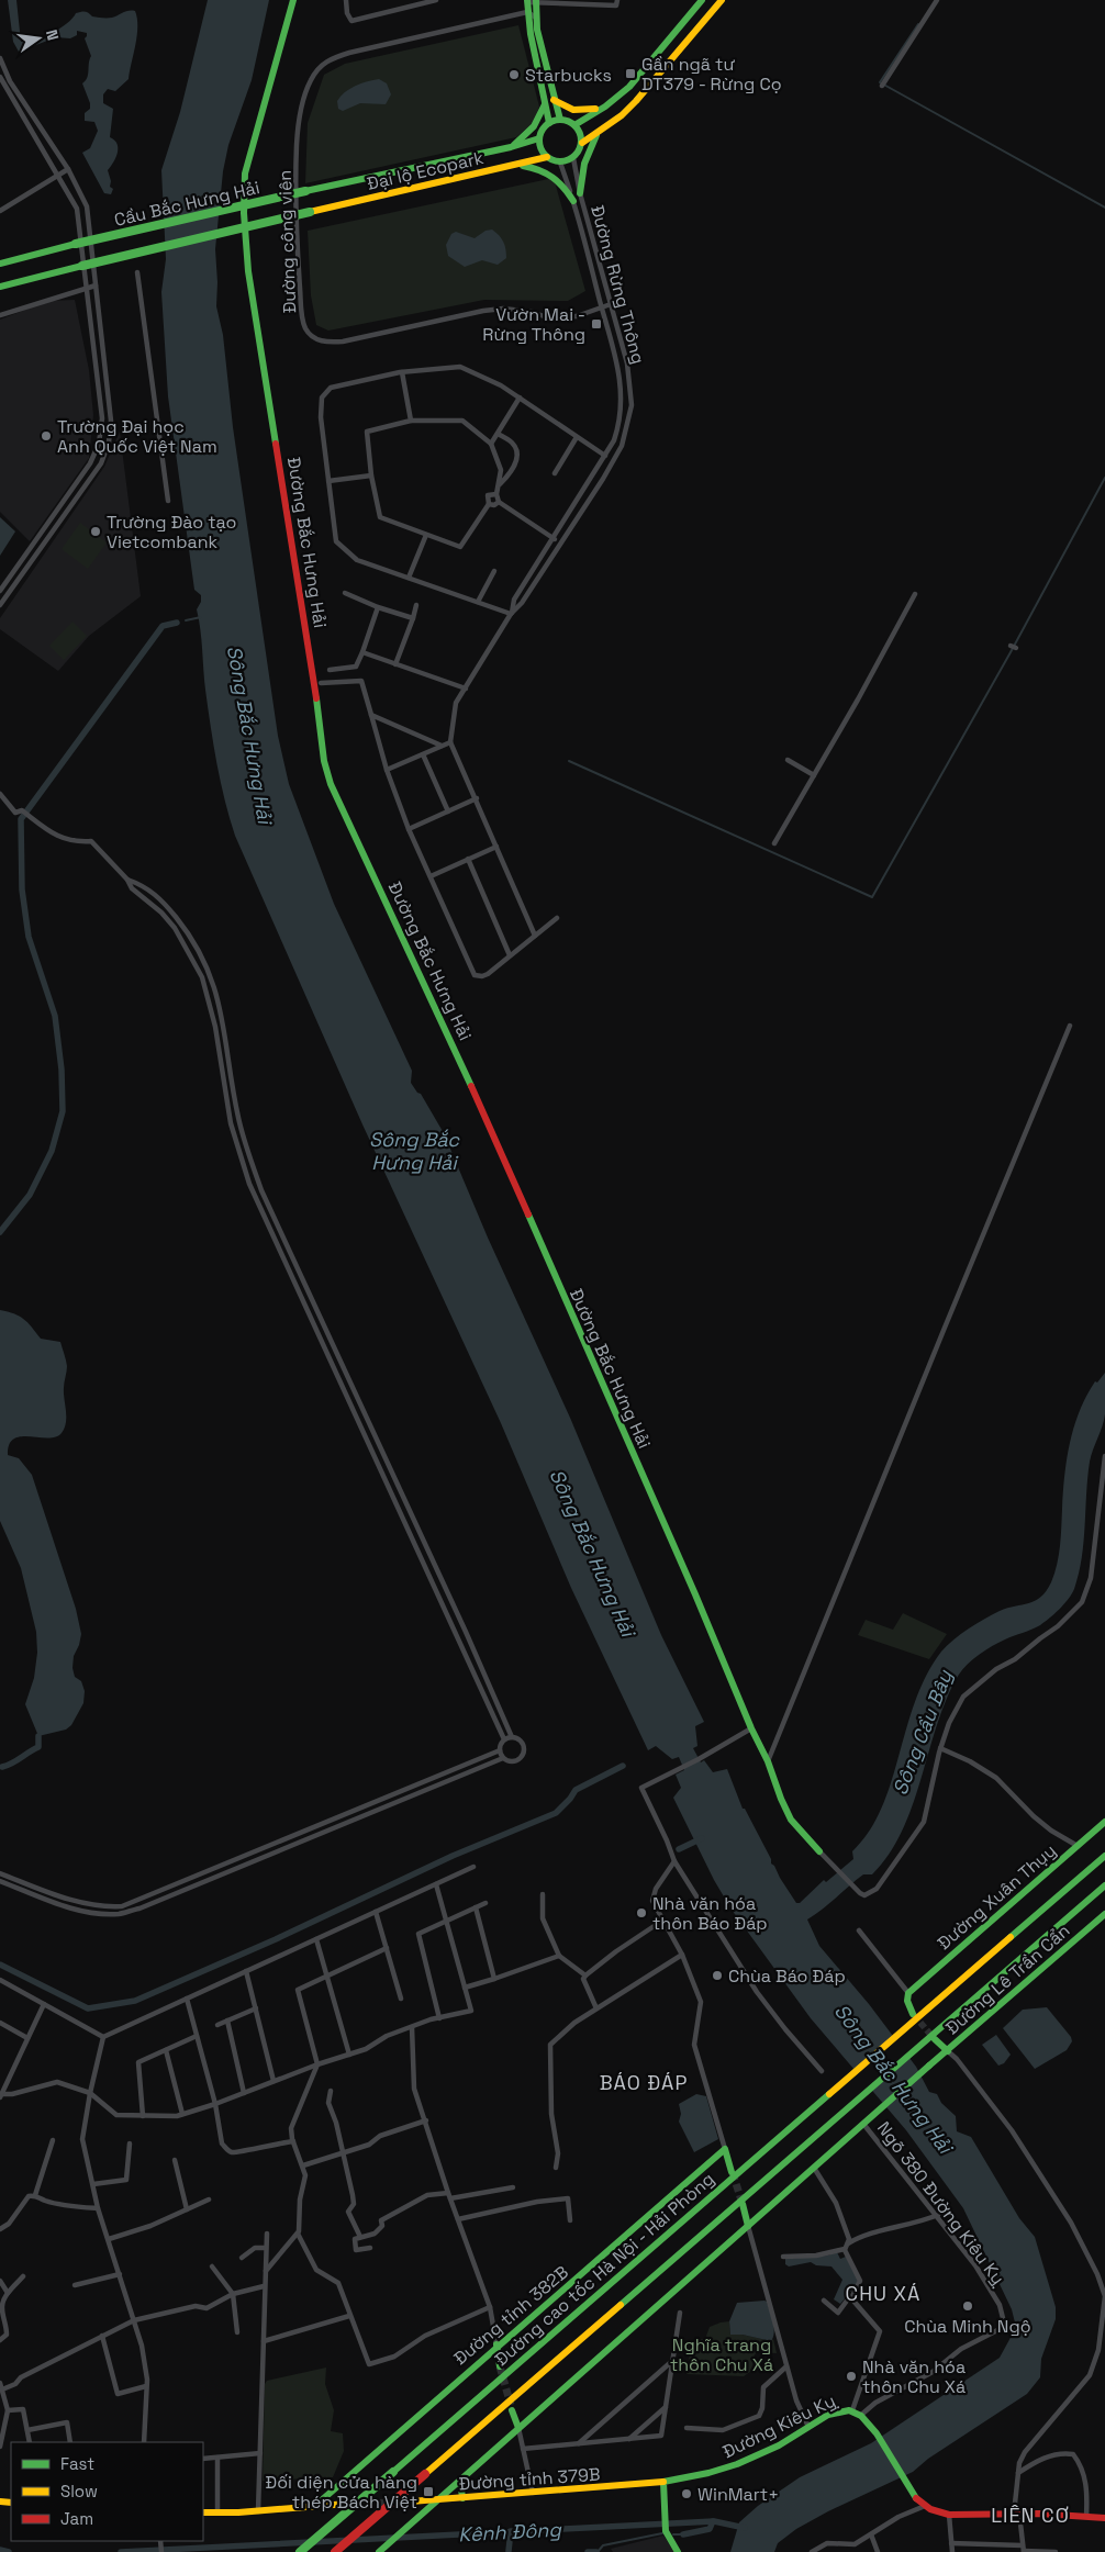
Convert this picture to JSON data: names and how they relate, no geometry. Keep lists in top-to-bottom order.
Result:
{
  "streets": {
    "main road": [
      "Đại lộ Ecopark",
      "Cầu Bắc Hưng Hải",
      "Đường Bắc Hưng Hải",
      "Đường Xuân Thụy",
      "Đường Lê Trần Cẩn",
      "Đường cao tốc Hà Nội - Hải Phòng",
      "Đường tỉnh 382B",
      "Đường Kiêu Kỵ",
      "Đường tỉnh 379B"
    ],
    "street": ["Đường công viên", "Đường Rừng Thông", "Ngõ 380 Đường Kiêu Kỵ"]
  },
  "crossings": [
    ["Đại lộ Ecopark", "Cầu Bắc Hưng Hải"],
    ["Đại lộ Ecopark", "Đường Rừng Thông"],
    ["Đường công viên", "Đường Rừng Thông"],
    ["Đường Lê Trần Cẩn", "Ngõ 380 Đường Kiêu Kỵ"],
    ["Ngõ 380 Đường Kiêu Kỵ", "Đường Kiêu Kỵ"],
    ["Đường Kiêu Kỵ", "Đường tỉnh 379B"]
  ],
  "districts": ["BÁO ĐÁP", "CHU XÁ", "LIÊN CƠ"],
  "water": ["Sông Bắc Hưng Hải", "Sông Cầu Bây", "Kênh Đông"],
  "parks": ["Nghĩa trang thôn Chu Xá"],
  "places": {
    "transit": ["Gần ngã tư DT379 - Rừng Cọ", "Vườn Mai - Rừng Thông", "Đối diện cửa hàng thép Bách Việt"],
    "other": [
      "Starbucks",
      "Trường Đại học Anh Quốc Việt Nam",
      "Trường Đào tạo Vietcombank",
      "Nhà văn hóa thôn Báo Đáp",
      "Chùa Báo Đáp",
      "Chùa Minh Ngộ",
      "Nhà văn hóa thôn Chu Xá",
      "WinMart+"
    ]
  },
  "legend": ["Fast", "Slow", "Jam"],
  "north": "right"
}
